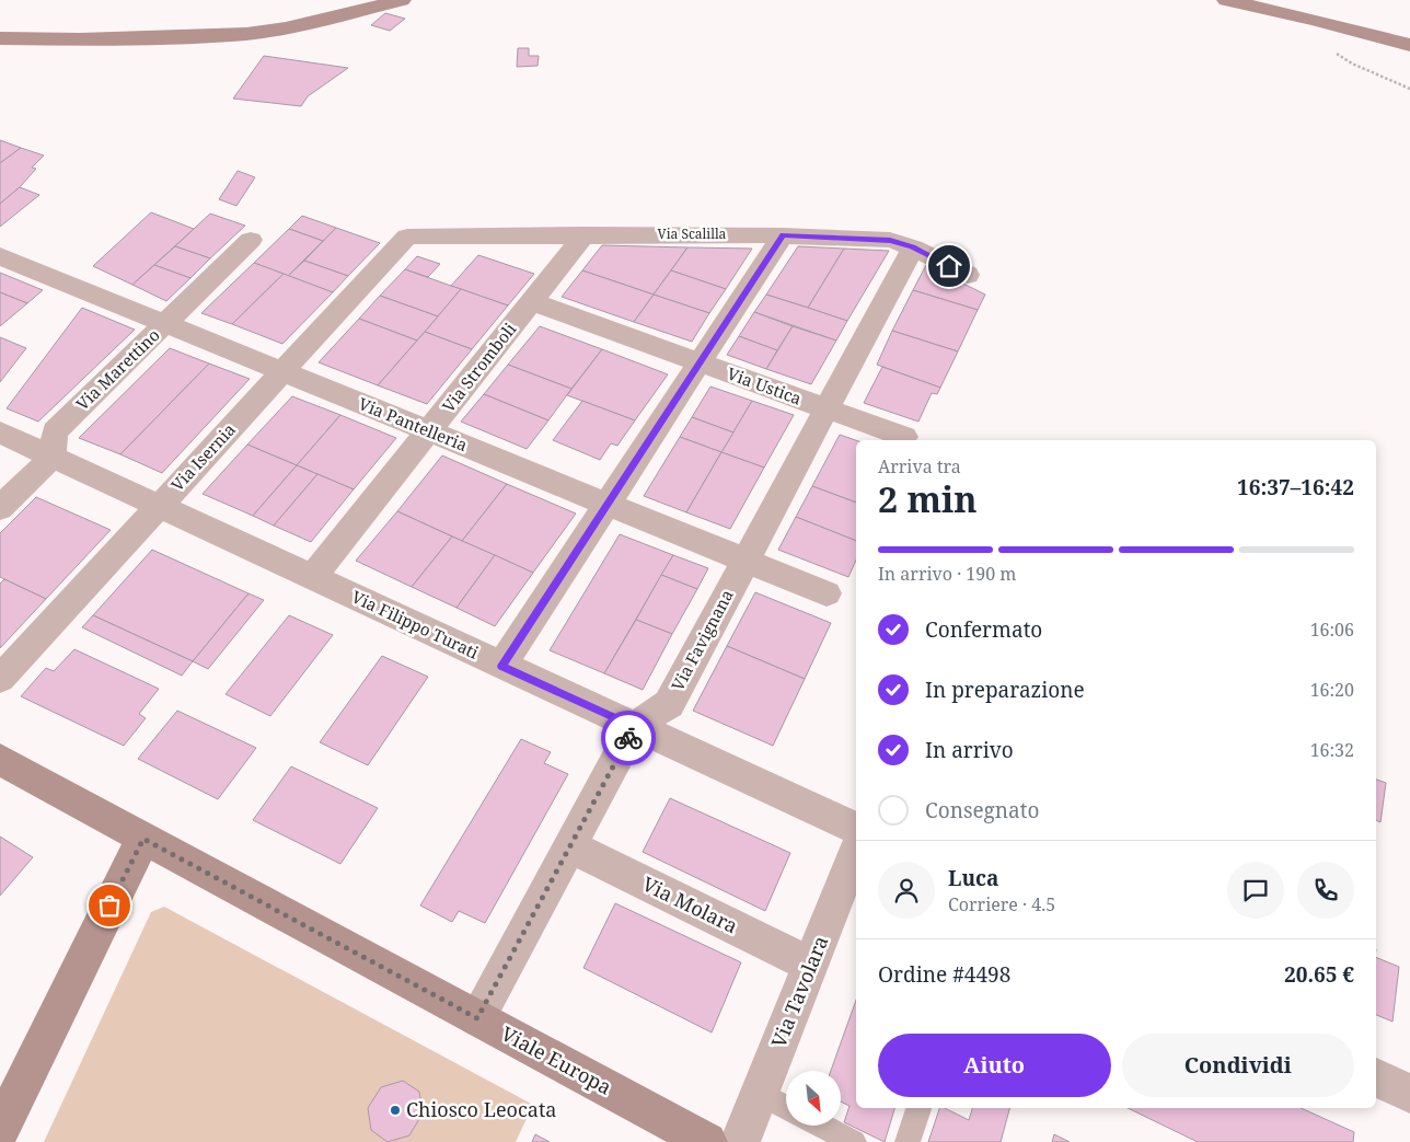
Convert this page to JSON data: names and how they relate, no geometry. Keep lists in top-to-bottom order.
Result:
{
  "streets": {
    "street": [
      "Via Scalilla",
      "Via Stromboli",
      "Via Marettino",
      "Via Ustica",
      "Via Pantelleria",
      "Via Isernia",
      "Via Filippo Turati",
      "Via Favignana",
      "Via Molara",
      "Via Tavolara",
      "Viale Europa"
    ]
  },
  "crossings": [
    ["Via Scalilla", "Via Stromboli"],
    ["Via Scalilla", "Via Isernia"],
    ["Via Scalilla", "Via Favignana"],
    ["Via Stromboli", "Via Ustica"],
    ["Via Stromboli", "Via Pantelleria"],
    ["Via Stromboli", "Via Filippo Turati"],
    ["Via Marettino", "Via Pantelleria"],
    ["Via Marettino", "Via Filippo Turati"],
    ["Via Ustica", "Via Favignana"],
    ["Via Pantelleria", "Via Isernia"],
    ["Via Pantelleria", "Via Favignana"],
    ["Via Isernia", "Via Filippo Turati"],
    ["Via Filippo Turati", "Via Favignana"],
    ["Via Favignana", "Via Molara"],
    ["Via Favignana", "Viale Europa"],
    ["Via Molara", "Via Tavolara"]
  ],
  "places": ["Chiosco Leocata"],
  "north": "bottom right",
  "page": {
    "heading": ["2 min", "Arriva tra", "16:37–16:42"],
    "panel": [
      "Luca",
      "Corriere · 4.5",
      "Ordine #4498",
      "20.65 €"
    ],
    "bar": "In arrivo · 190 m",
    "list": [
      ["Confermato", "16:06"],
      ["In preparazione", "16:20"],
      ["In arrivo", "16:32"],
      "Consegnato"
    ],
    "buttons": ["Aiuto", "Condividi"]
  }
}
